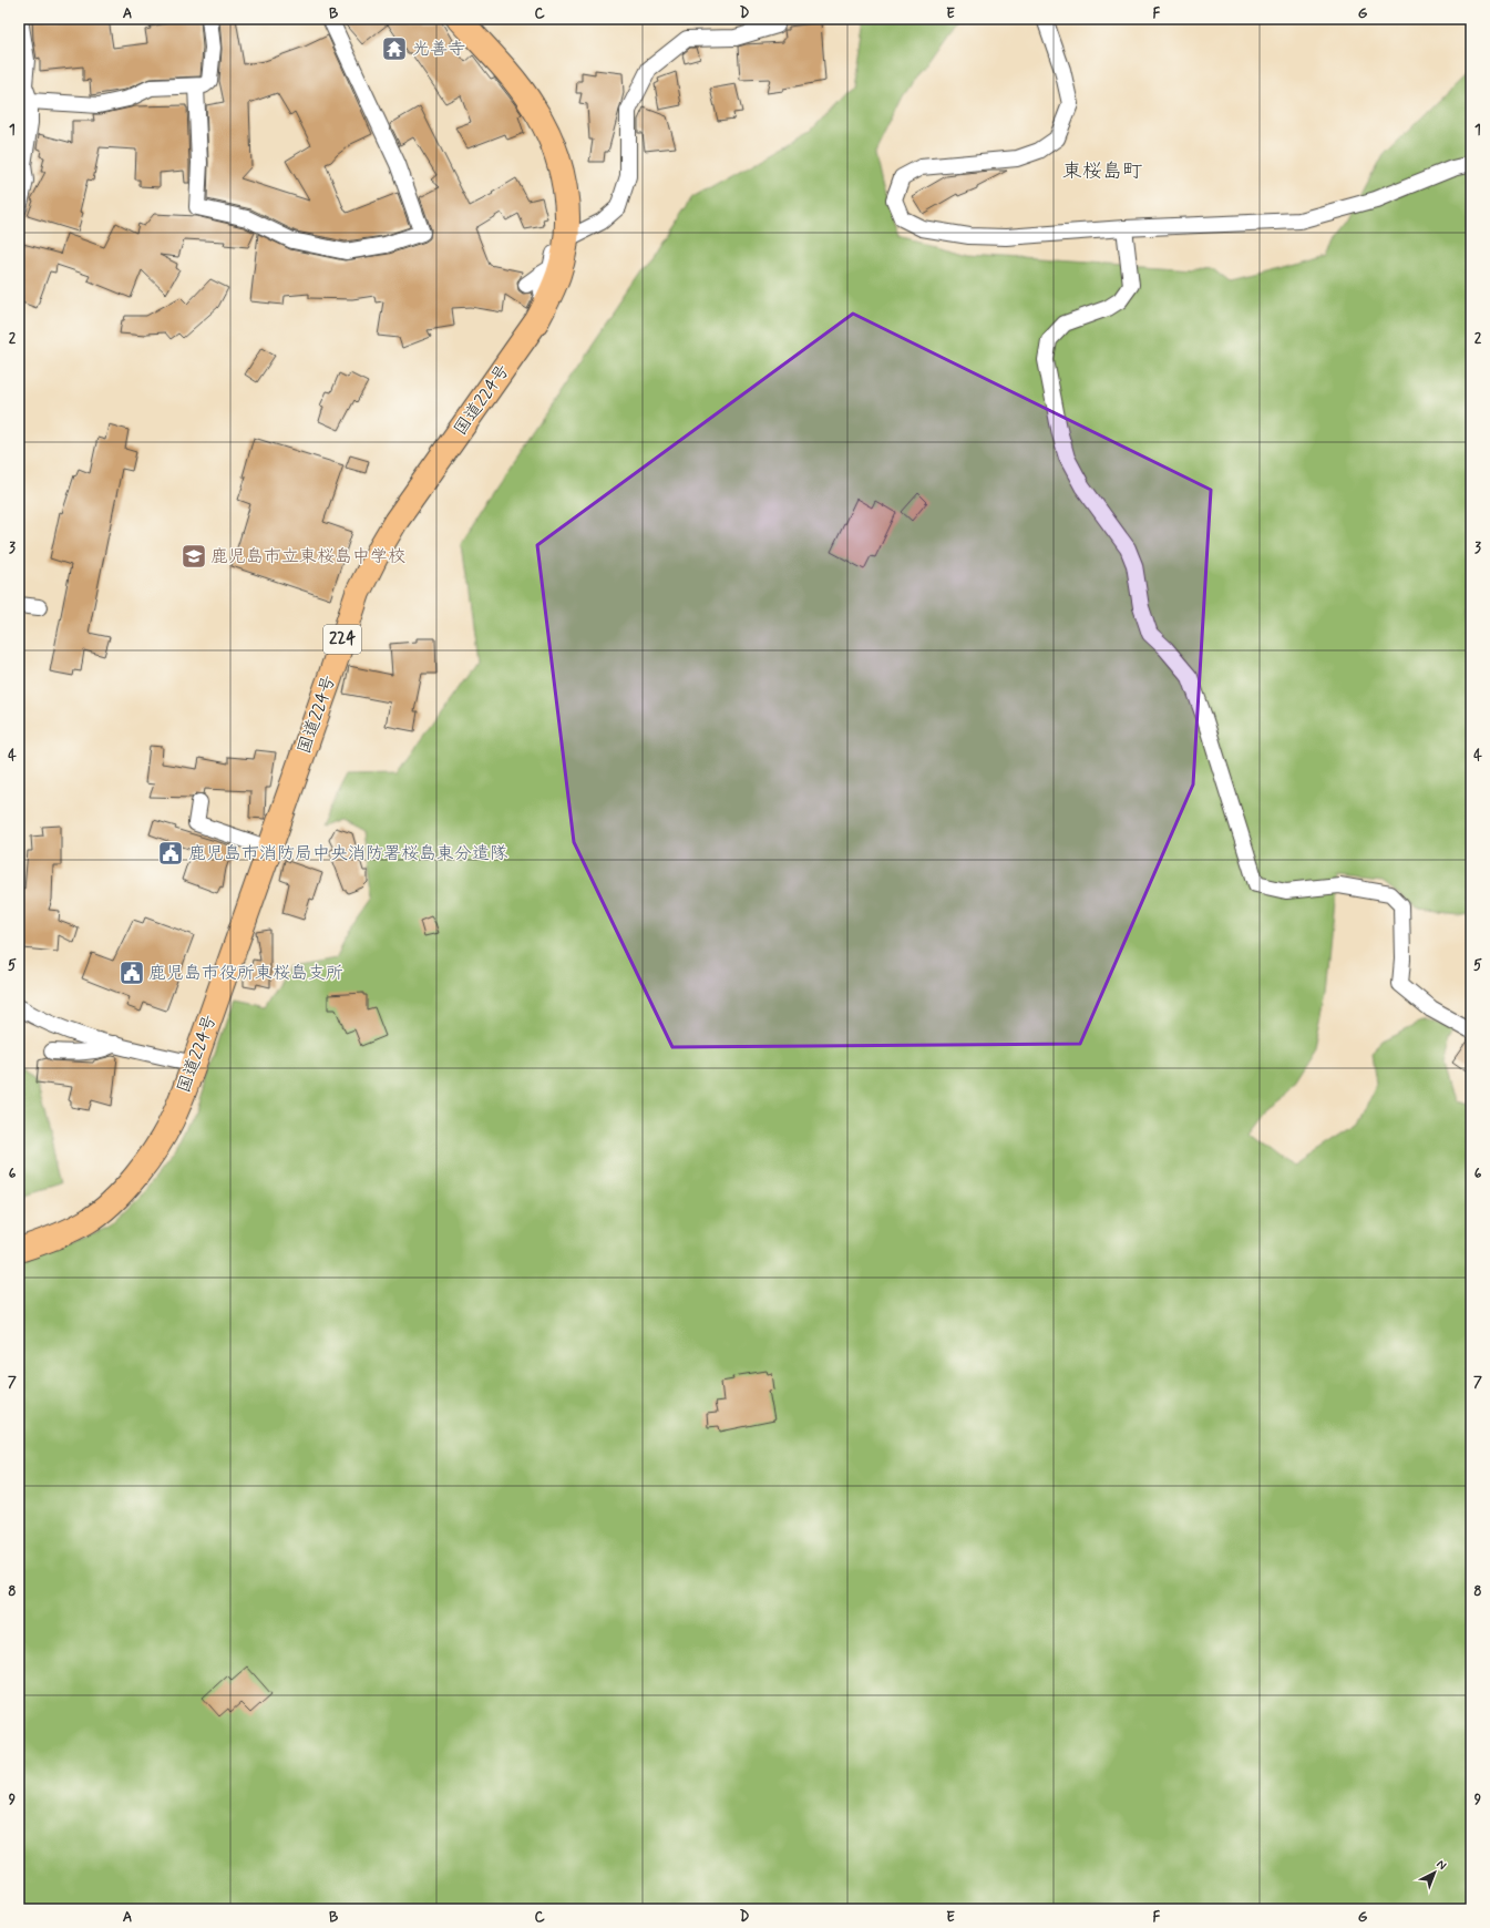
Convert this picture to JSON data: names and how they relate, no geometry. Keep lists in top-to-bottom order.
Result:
{
  "streets": {
    "highway": ["国道224号", "224"]
  },
  "districts": ["東桜島町"],
  "places": {
    "temple": ["光善寺"],
    "school or university": ["鹿児島市立東桜島中学校"],
    "public building": ["鹿児島市消防局中央消防署桜島東分遣隊", "鹿児島市役所東桜島支所"]
  },
  "north": "top right",
  "grid": {
    "columns": [
      "A",
      "B",
      "C",
      "D",
      "E",
      "F",
      "G"
    ],
    "rows": [
      "1",
      "2",
      "3",
      "4",
      "5",
      "6",
      "7",
      "8",
      "9"
    ]
  }
}
